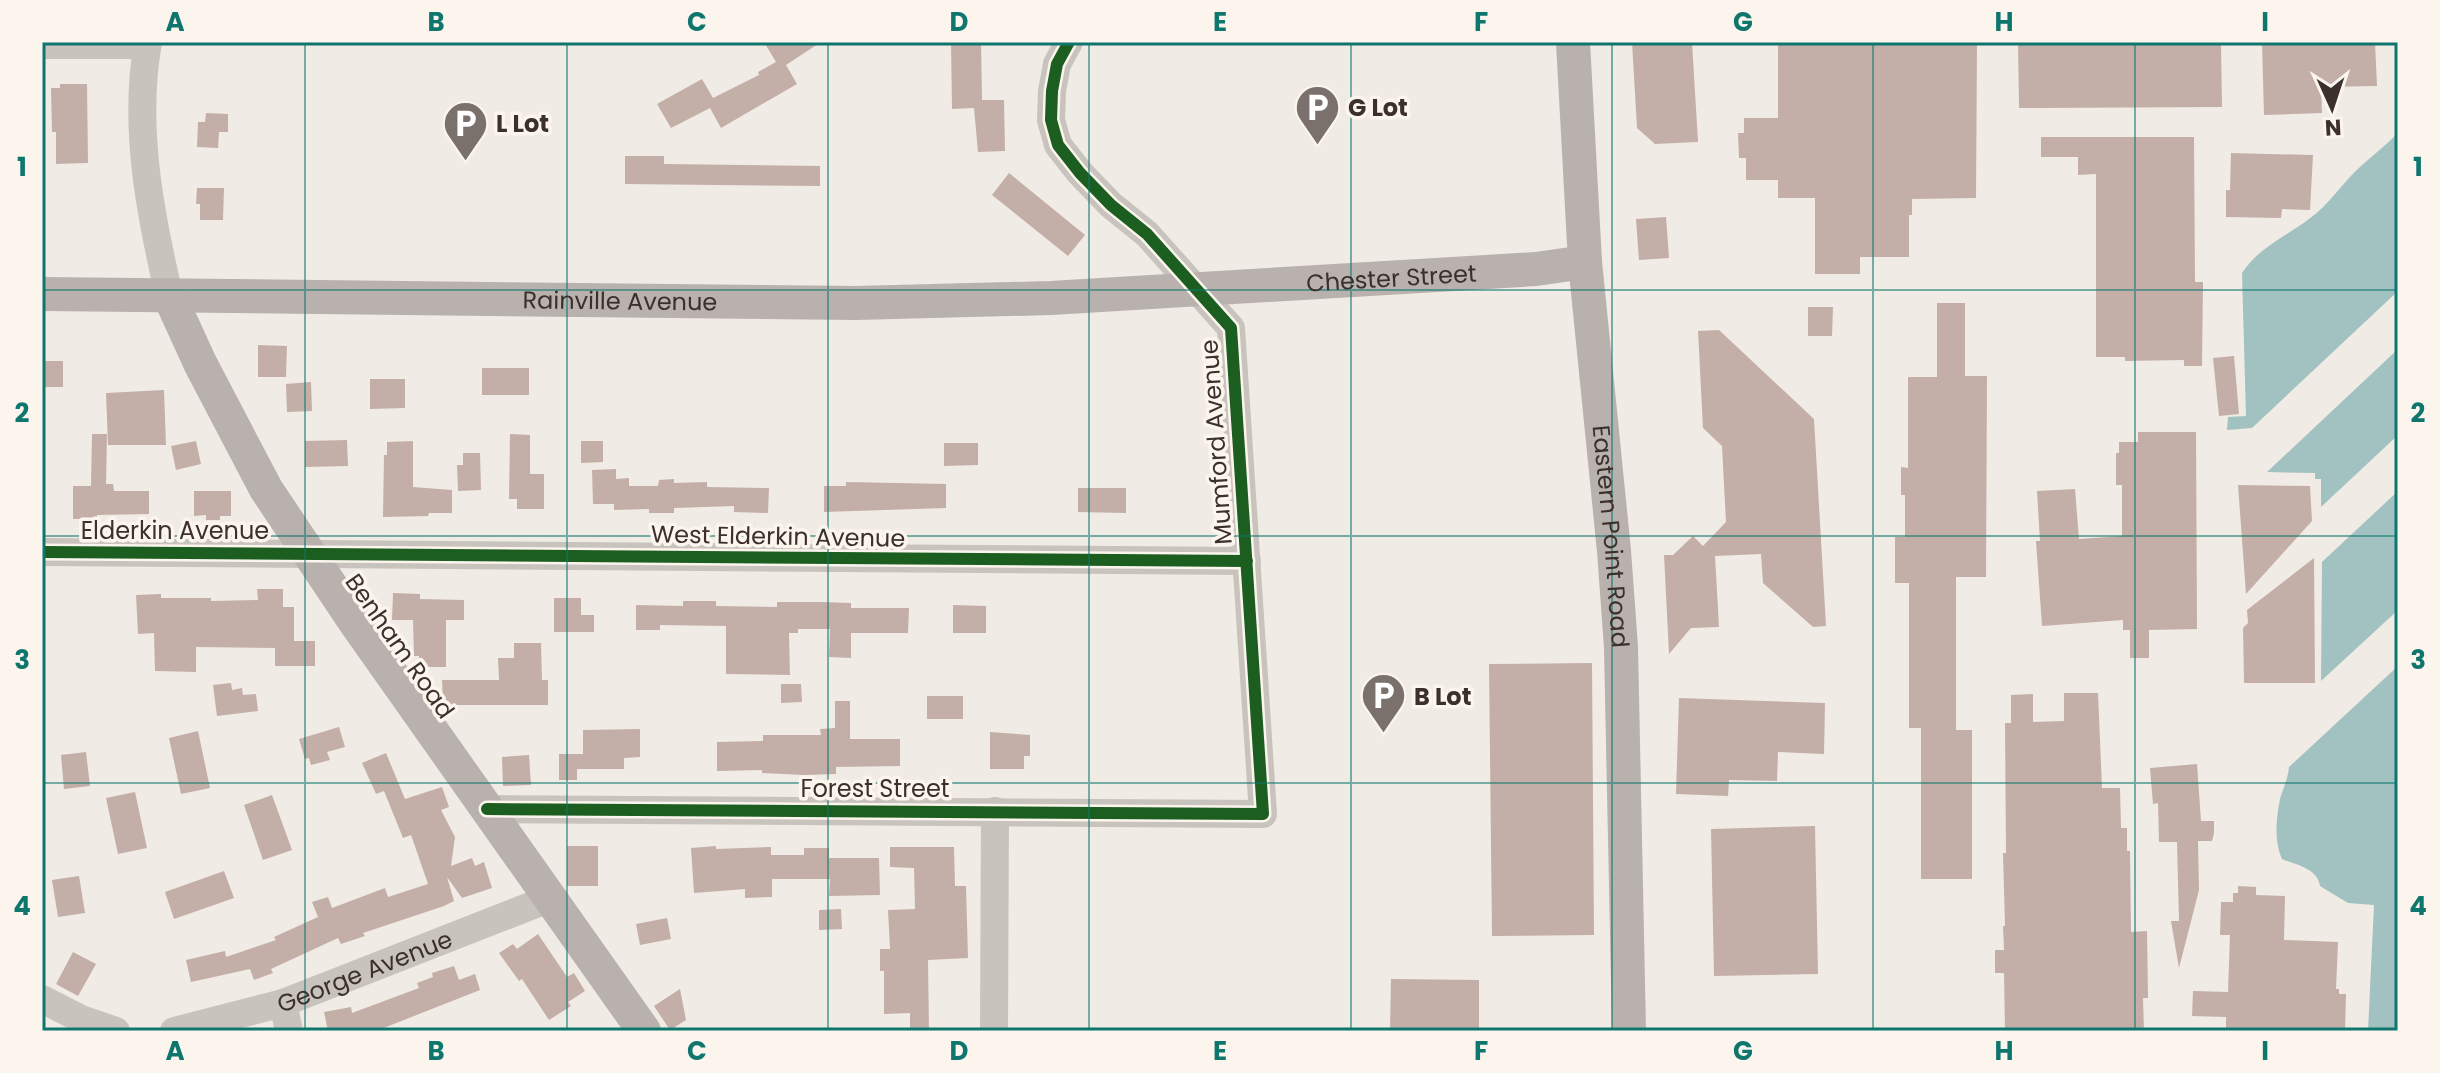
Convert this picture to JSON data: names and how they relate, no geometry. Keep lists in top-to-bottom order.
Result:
{
  "streets": {
    "main road": [
      "Chester Street",
      "Rainville Avenue",
      "Eastern Point Road",
      "Benham Road"
    ],
    "street": [
      "Mumford Avenue",
      "Elderkin Avenue",
      "West Elderkin Avenue",
      "Forest Street",
      "George Avenue"
    ]
  },
  "crossings": [
    ["Chester Street", "Rainville Avenue"],
    ["Chester Street", "Mumford Avenue"],
    ["Chester Street", "Eastern Point Road"],
    ["Rainville Avenue", "Mumford Avenue"],
    ["Rainville Avenue", "Benham Road"],
    ["Mumford Avenue", "West Elderkin Avenue"],
    ["Mumford Avenue", "Forest Street"],
    ["Elderkin Avenue", "West Elderkin Avenue"],
    ["Elderkin Avenue", "Benham Road"],
    ["West Elderkin Avenue", "Benham Road"],
    ["Benham Road", "Forest Street"],
    ["Benham Road", "George Avenue"]
  ],
  "places": {
    "parking": ["G Lot", "L Lot", "B Lot"]
  },
  "north": "bottom",
  "grid": {
    "columns": [
      "A",
      "B",
      "C",
      "D",
      "E",
      "F",
      "G",
      "H",
      "I"
    ],
    "rows": [
      "1",
      "2",
      "3",
      "4"
    ]
  }
}
